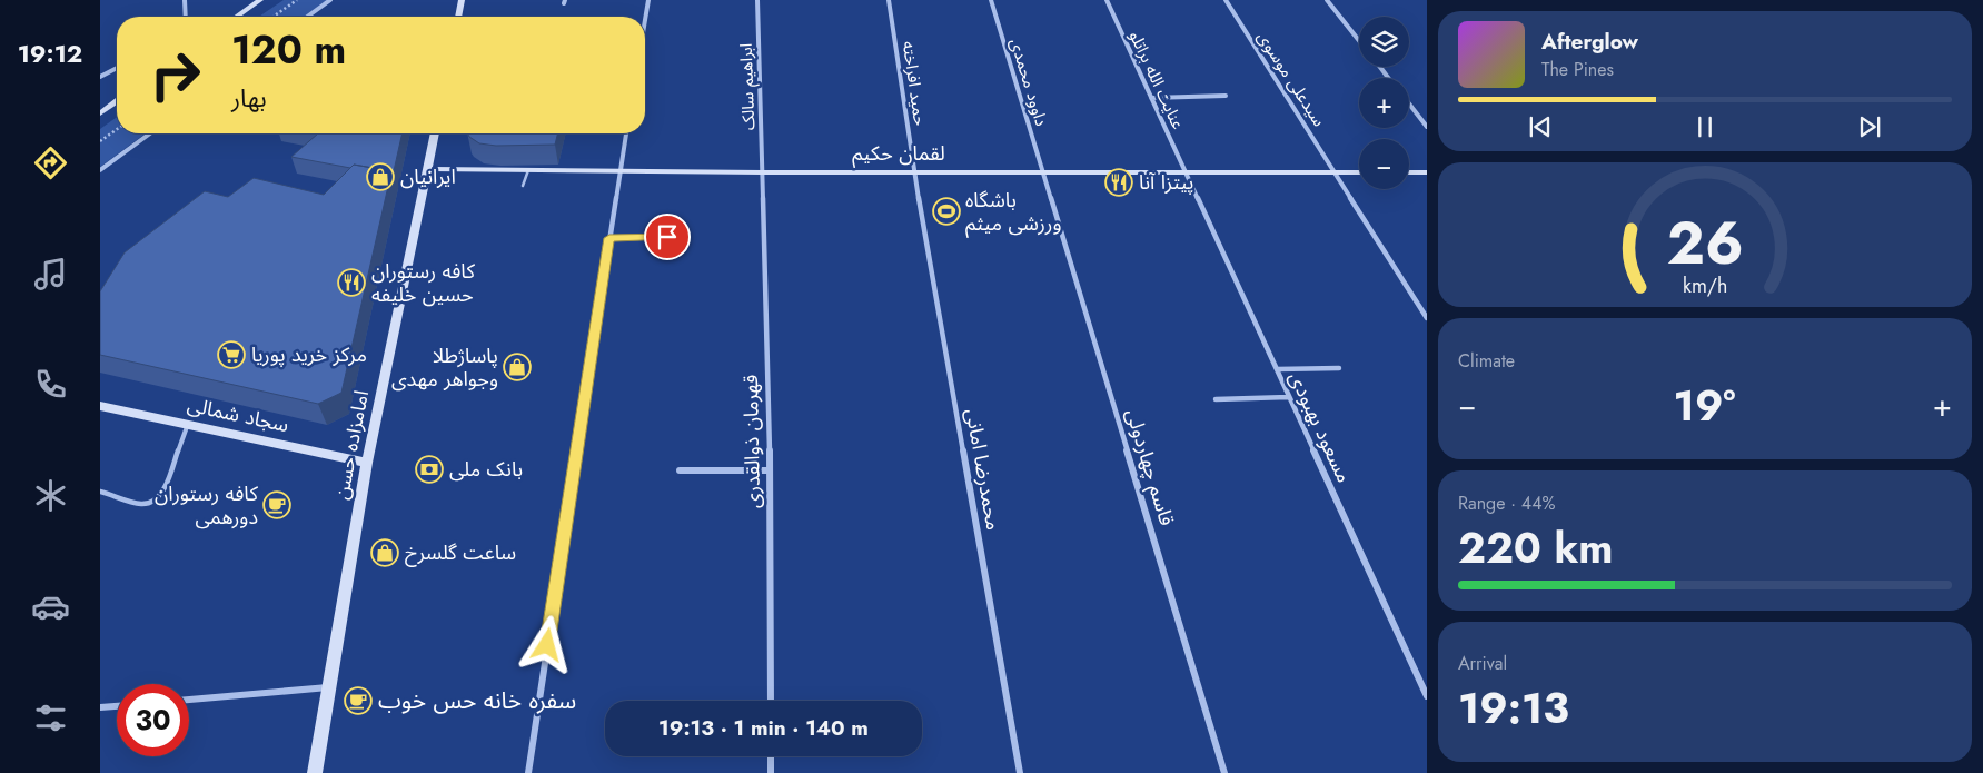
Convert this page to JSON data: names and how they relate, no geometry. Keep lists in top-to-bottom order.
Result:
{
  "streets": {
    "street": [
      "سیدعلی موسوی",
      "عنایت الله براتلو",
      "داوود محمدی",
      "حمید افراخته",
      "ابراهیم سالک",
      "لقمان حکیم",
      "سجاد شمالی",
      "مسعود بهبودی",
      "قهرمان ذوالقدری",
      "امامزاده حسن",
      "قاسم چهاردولی",
      "محمدرضا امانی"
    ]
  },
  "crossings": [
    ["سیدعلی موسوی", "لقمان حکیم"],
    ["عنایت الله براتلو", "لقمان حکیم"],
    ["عنایت الله براتلو", "مسعود بهبودی"],
    ["داوود محمدی", "لقمان حکیم"],
    ["داوود محمدی", "قاسم چهاردولی"],
    ["حمید افراخته", "لقمان حکیم"],
    ["حمید افراخته", "محمدرضا امانی"],
    ["ابراهیم سالک", "لقمان حکیم"],
    ["ابراهیم سالک", "قهرمان ذوالقدری"],
    ["لقمان حکیم", "مسعود بهبودی"],
    ["لقمان حکیم", "قهرمان ذوالقدری"],
    ["لقمان حکیم", "امامزاده حسن"],
    ["لقمان حکیم", "قاسم چهاردولی"],
    ["لقمان حکیم", "محمدرضا امانی"],
    ["سجاد شمالی", "امامزاده حسن"]
  ],
  "places": {
    "shop": ["ایرانیان", "پاساژطلا وجواهر مهدی", "ساعت گلسرخ"],
    "restaurant": ["پیتزا آنا", "کافه رستوران حسین خلیفه"],
    "sports": ["باشگاه ورزشی میثم"],
    "supermarket": ["مرکز خرید پوریا"],
    "bank": ["بانک ملی"],
    "cafe": ["کافه رستوران دورهمی", "سفره خانه حس خوب"]
  },
  "page": {
    "tabs": "19:12",
    "map_buttons": ["+", "−"],
    "turn": ["120 m", "بهار"],
    "song": ["Afterglow", "The Pines"],
    "tile": [
      "Climate",
      ["Range · 44%", "220 km"],
      ["Arrival", "19:13"]
    ],
    "heat": ["−", "19°", "+"],
    "limit": "30",
    "trip": "19:13 · 1 min · 140 m",
    "gauge": ["26", "km/h"]
  }
}
